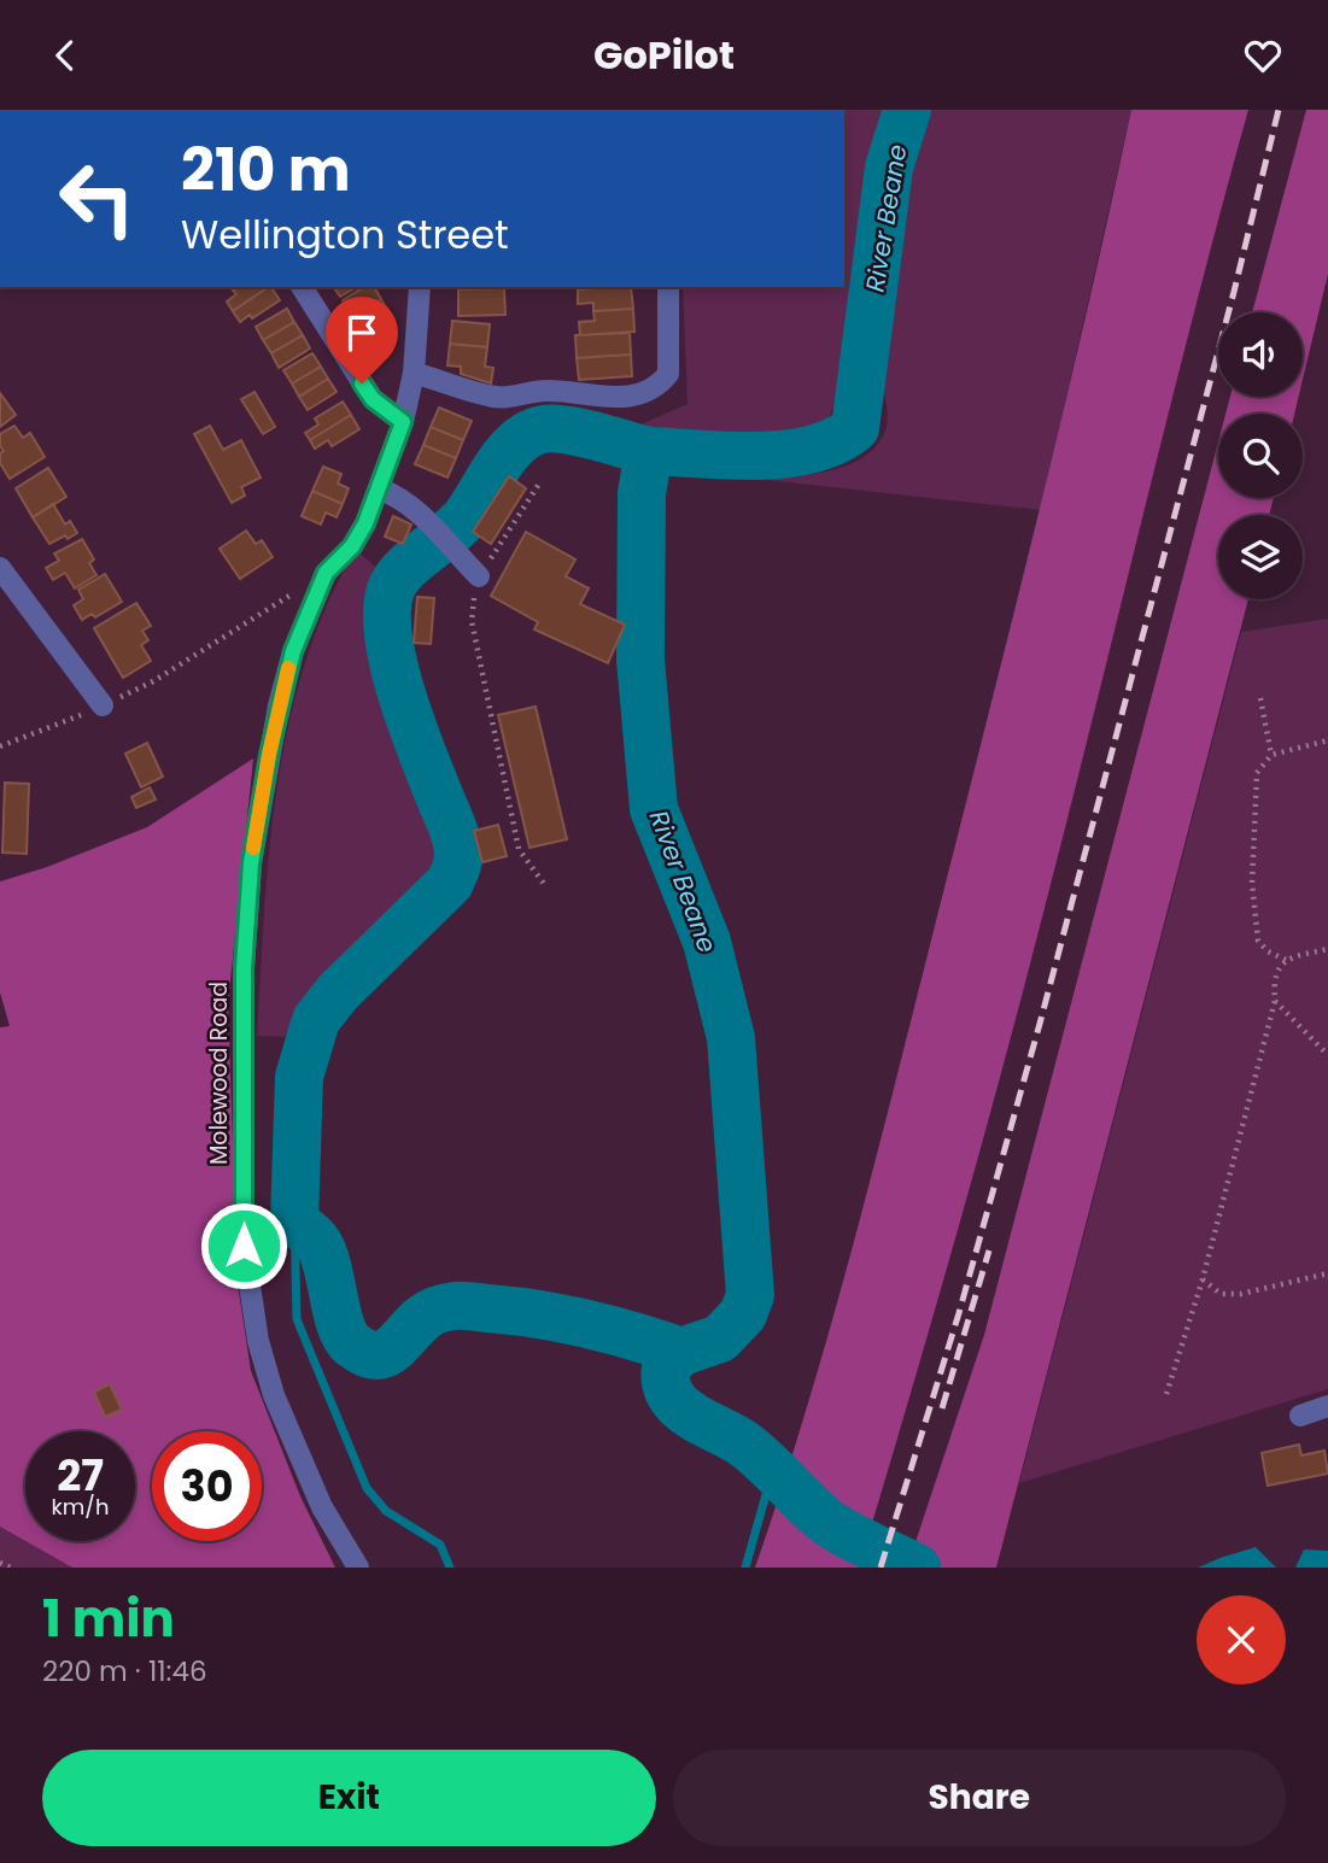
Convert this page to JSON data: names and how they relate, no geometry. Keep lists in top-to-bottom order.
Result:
{
  "streets": {
    "street": ["Molewood Road"]
  },
  "water": ["River Beane"],
  "page": {
    "header": "GoPilot",
    "turn": ["210 m", "Wellington Street"],
    "speed": "27 km/h",
    "limit": "30",
    "heading": ["1 min", "220 m · 11:46"],
    "buttons": ["Exit", "Share"]
  }
}
